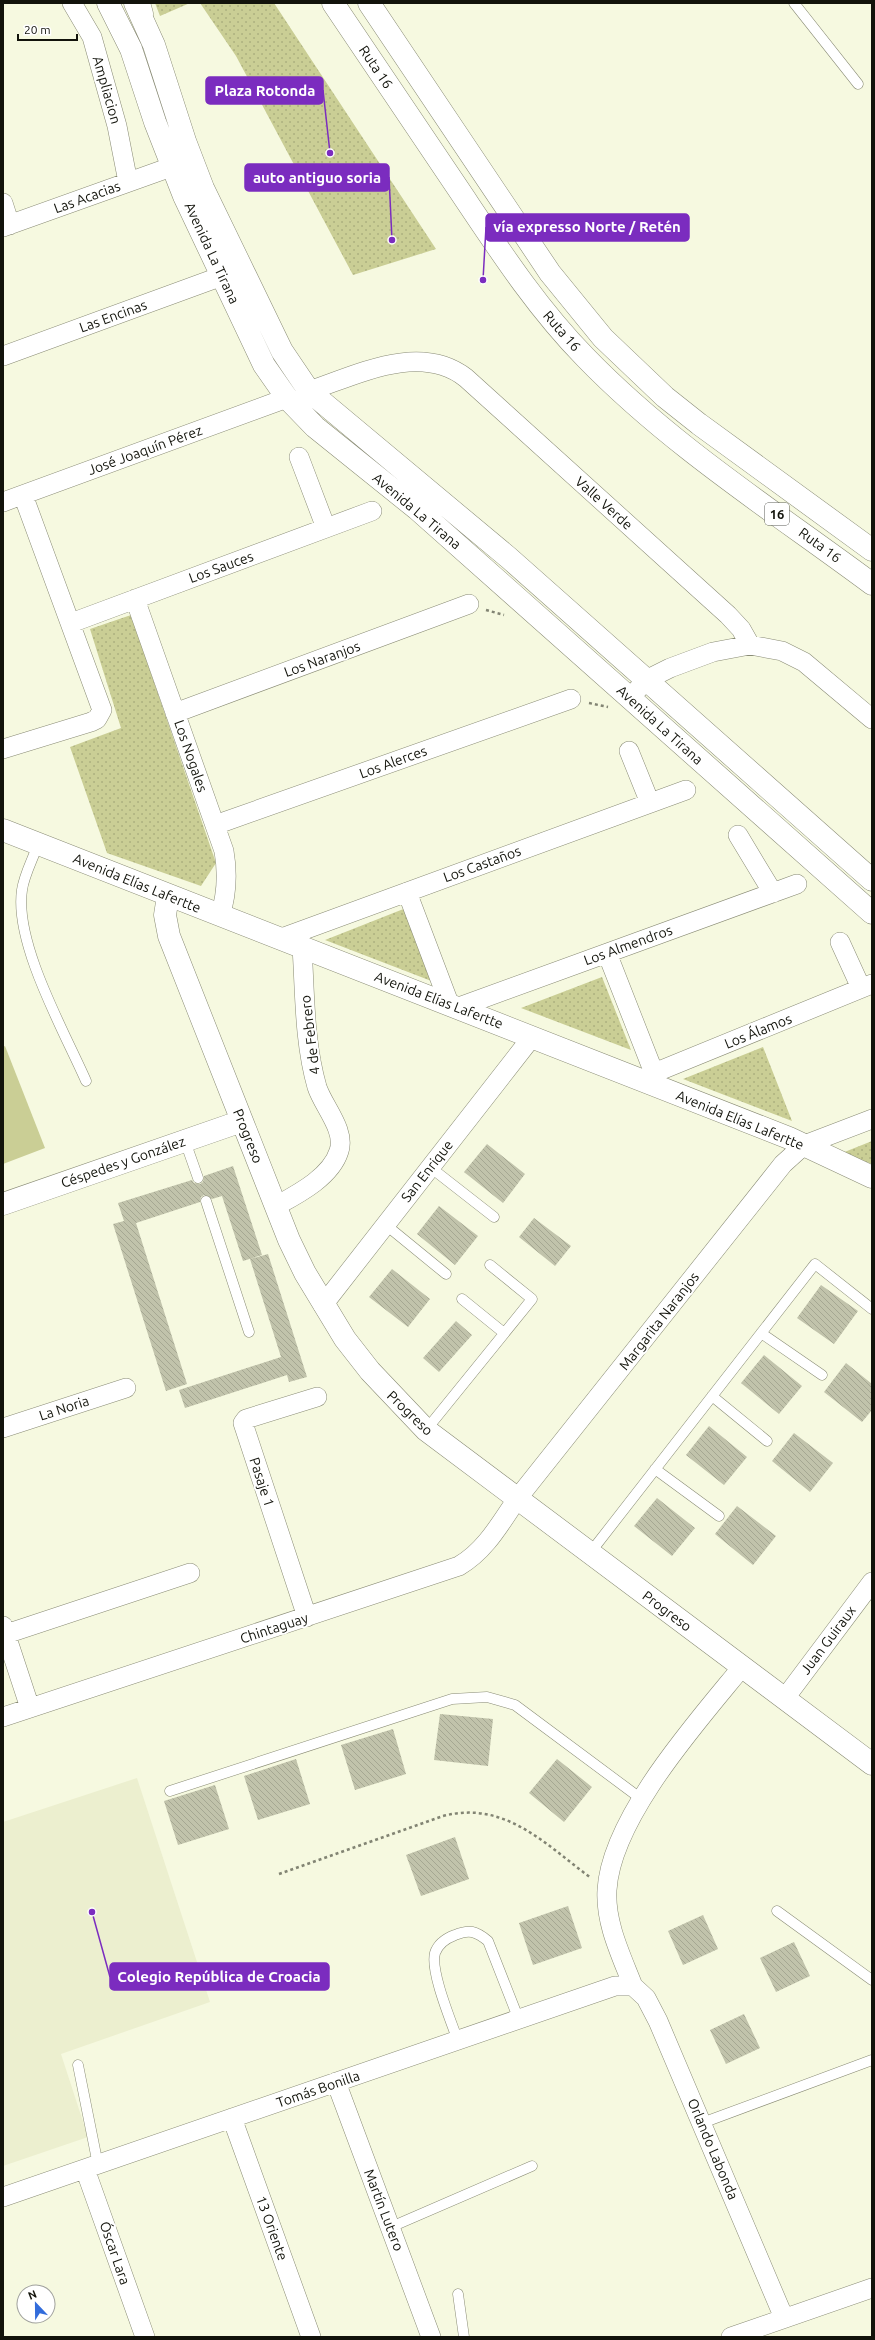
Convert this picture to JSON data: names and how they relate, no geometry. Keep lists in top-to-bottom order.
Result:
{
  "streets": {
    "main road": [
      "Ruta 16",
      "Avenida La Tirana",
      "16",
      "Avenida Elías Lafertte",
      "Progreso",
      "Céspedes y González"
    ],
    "street": [
      "Ampliacion",
      "Las Acacias",
      "Las Encinas",
      "José Joaquín Pérez",
      "Valle Verde",
      "Los Sauces",
      "Los Naranjos",
      "Los Nogales",
      "Los Alerces",
      "Los Castaños",
      "Los Almendros",
      "Los Álamos",
      "4 de Febrero",
      "San Enrique",
      "Margarita Naranjos",
      "La Noria",
      "Pasaje 1",
      "Chintaguay",
      "Juan Guiraux",
      "Tomás Bonilla",
      "Orlando Labonda",
      "Martín Lutero",
      "13 Oriente",
      "Óscar Lara"
    ]
  },
  "crossings": [
    ["Ampliacion", "Las Acacias"],
    ["Las Acacias", "Avenida La Tirana"],
    ["Avenida La Tirana", "Las Encinas"],
    ["Avenida La Tirana", "José Joaquín Pérez"],
    ["Avenida La Tirana", "Valle Verde"],
    ["Los Sauces", "Los Nogales"],
    ["Los Naranjos", "Los Nogales"],
    ["Los Nogales", "Los Alerces"],
    ["Los Nogales", "Avenida Elías Lafertte"],
    ["Los Castaños", "Avenida Elías Lafertte"],
    ["Avenida Elías Lafertte", "Los Almendros"],
    ["Avenida Elías Lafertte", "Los Álamos"],
    ["Avenida Elías Lafertte", "4 de Febrero"],
    ["Avenida Elías Lafertte", "Progreso"],
    ["Avenida Elías Lafertte", "San Enrique"],
    ["Avenida Elías Lafertte", "Margarita Naranjos"],
    ["4 de Febrero", "Progreso"],
    ["Progreso", "Céspedes y González"],
    ["Progreso", "San Enrique"],
    ["Progreso", "Margarita Naranjos"],
    ["Progreso", "Chintaguay"],
    ["Progreso", "Juan Guiraux"],
    ["Margarita Naranjos", "Chintaguay"],
    ["Pasaje 1", "Chintaguay"],
    ["Tomás Bonilla", "Orlando Labonda"],
    ["Tomás Bonilla", "Martín Lutero"],
    ["Tomás Bonilla", "13 Oriente"],
    ["Tomás Bonilla", "Óscar Lara"]
  ],
  "places": [
    "Plaza Rotonda",
    "auto antiguo soria",
    "vía expresso Norte / Retén",
    "Colegio República de Croacia"
  ],
  "scale_bar": "20 m",
  "north": "top"
}
